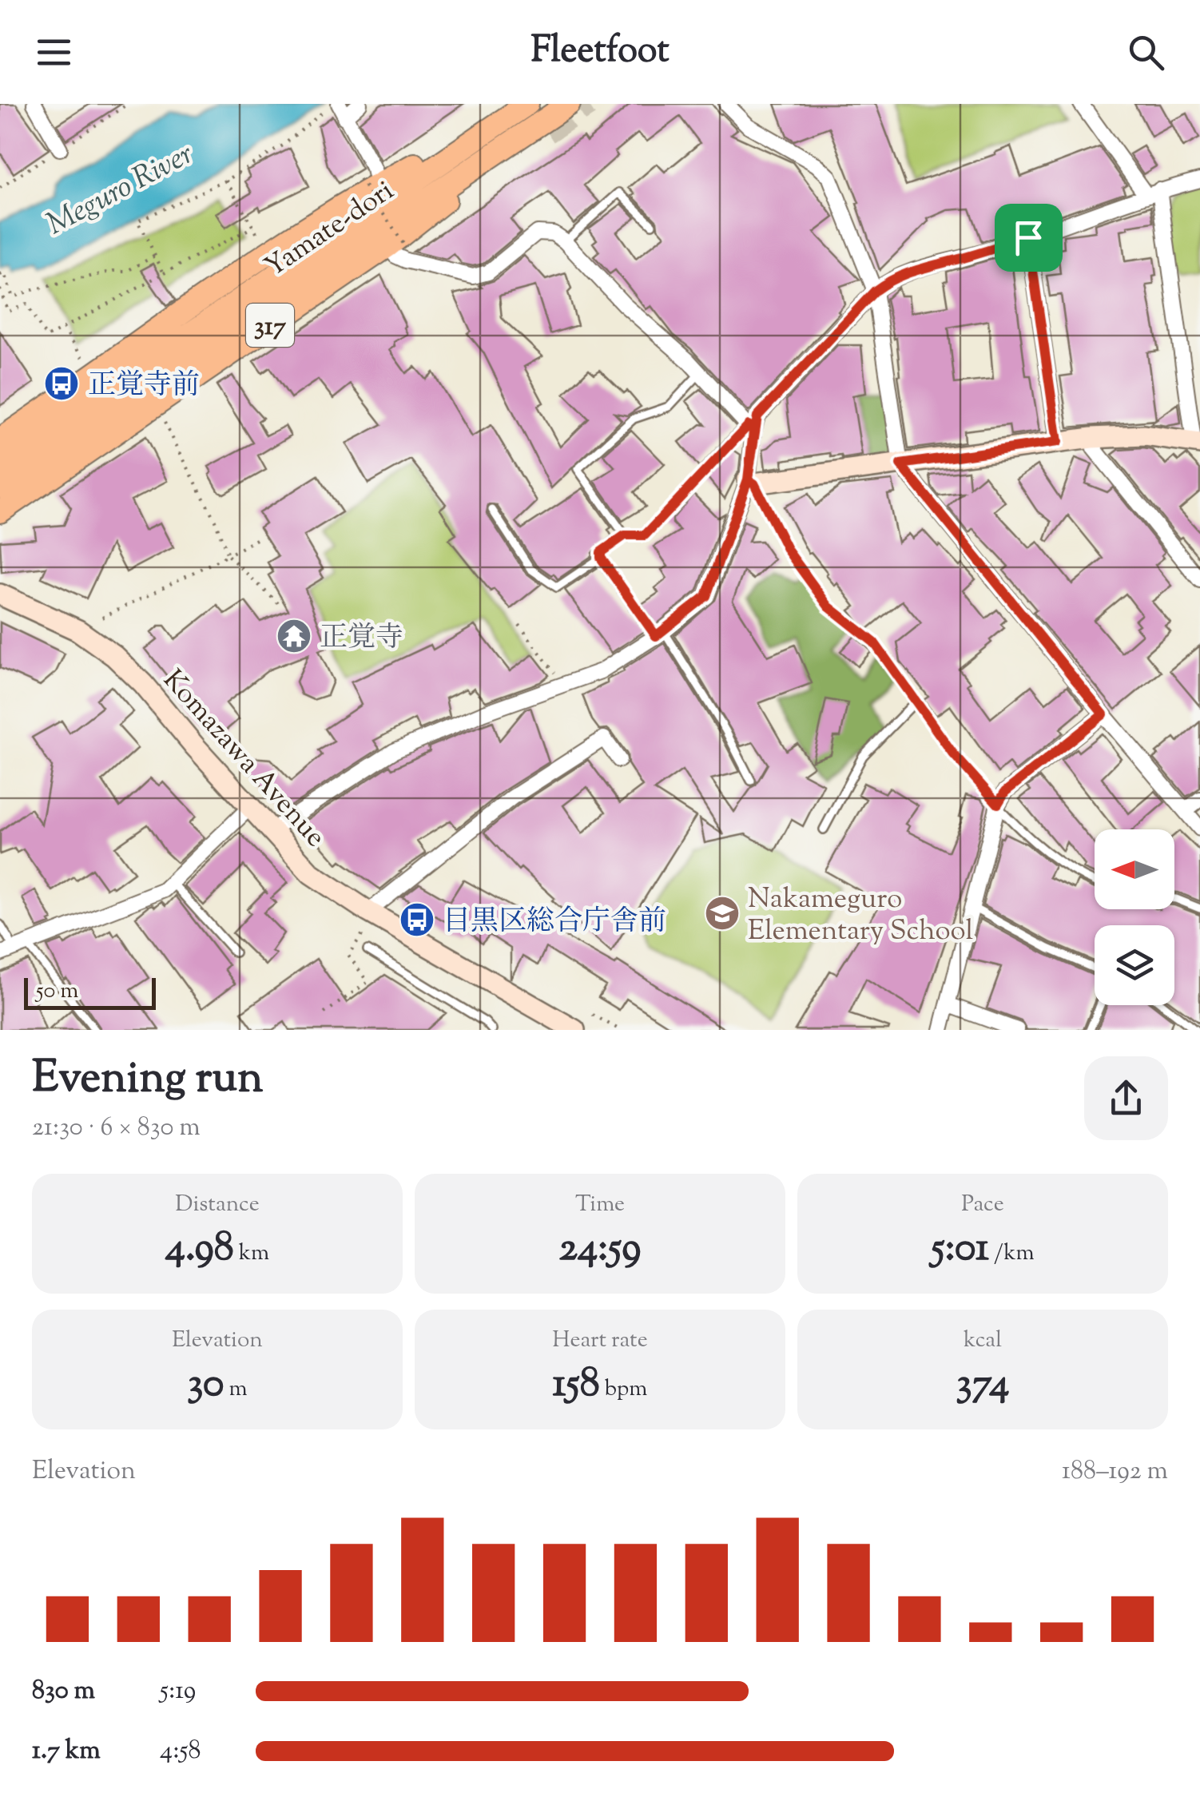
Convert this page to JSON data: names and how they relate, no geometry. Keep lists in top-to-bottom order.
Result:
{
  "streets": {
    "main road": ["Yamate-dori", "317", "Komazawa Avenue"]
  },
  "crossings": [
    ["Yamate-dori", "317"]
  ],
  "water": ["Meguro River"],
  "places": {
    "bus stop": ["正覚寺前", "目黒区総合庁舎前"],
    "temple": ["正覚寺"],
    "school or university": ["Nakameguro Elementary School"]
  },
  "scale_bar": "50 m",
  "north": "left",
  "page": {
    "header": "Fleetfoot",
    "scale": "50 m",
    "heading": ["Evening run", "21:30 · 6 × 830 m"],
    "stats": [
      ["Distance", "4.98 km"],
      ["Time", "24:59"],
      ["Pace", "5:01 /km"],
      ["Elevation", "30 m"],
      ["Heart rate", "158 bpm"],
      ["kcal", "374"]
    ],
    "chart": ["Elevation", "188–192 m"],
    "list": [
      {
        "name": "830 m",
        "note": "5:19"
      },
      {
        "name": "1.7 km",
        "note": "4:58"
      }
    ]
  }
}
